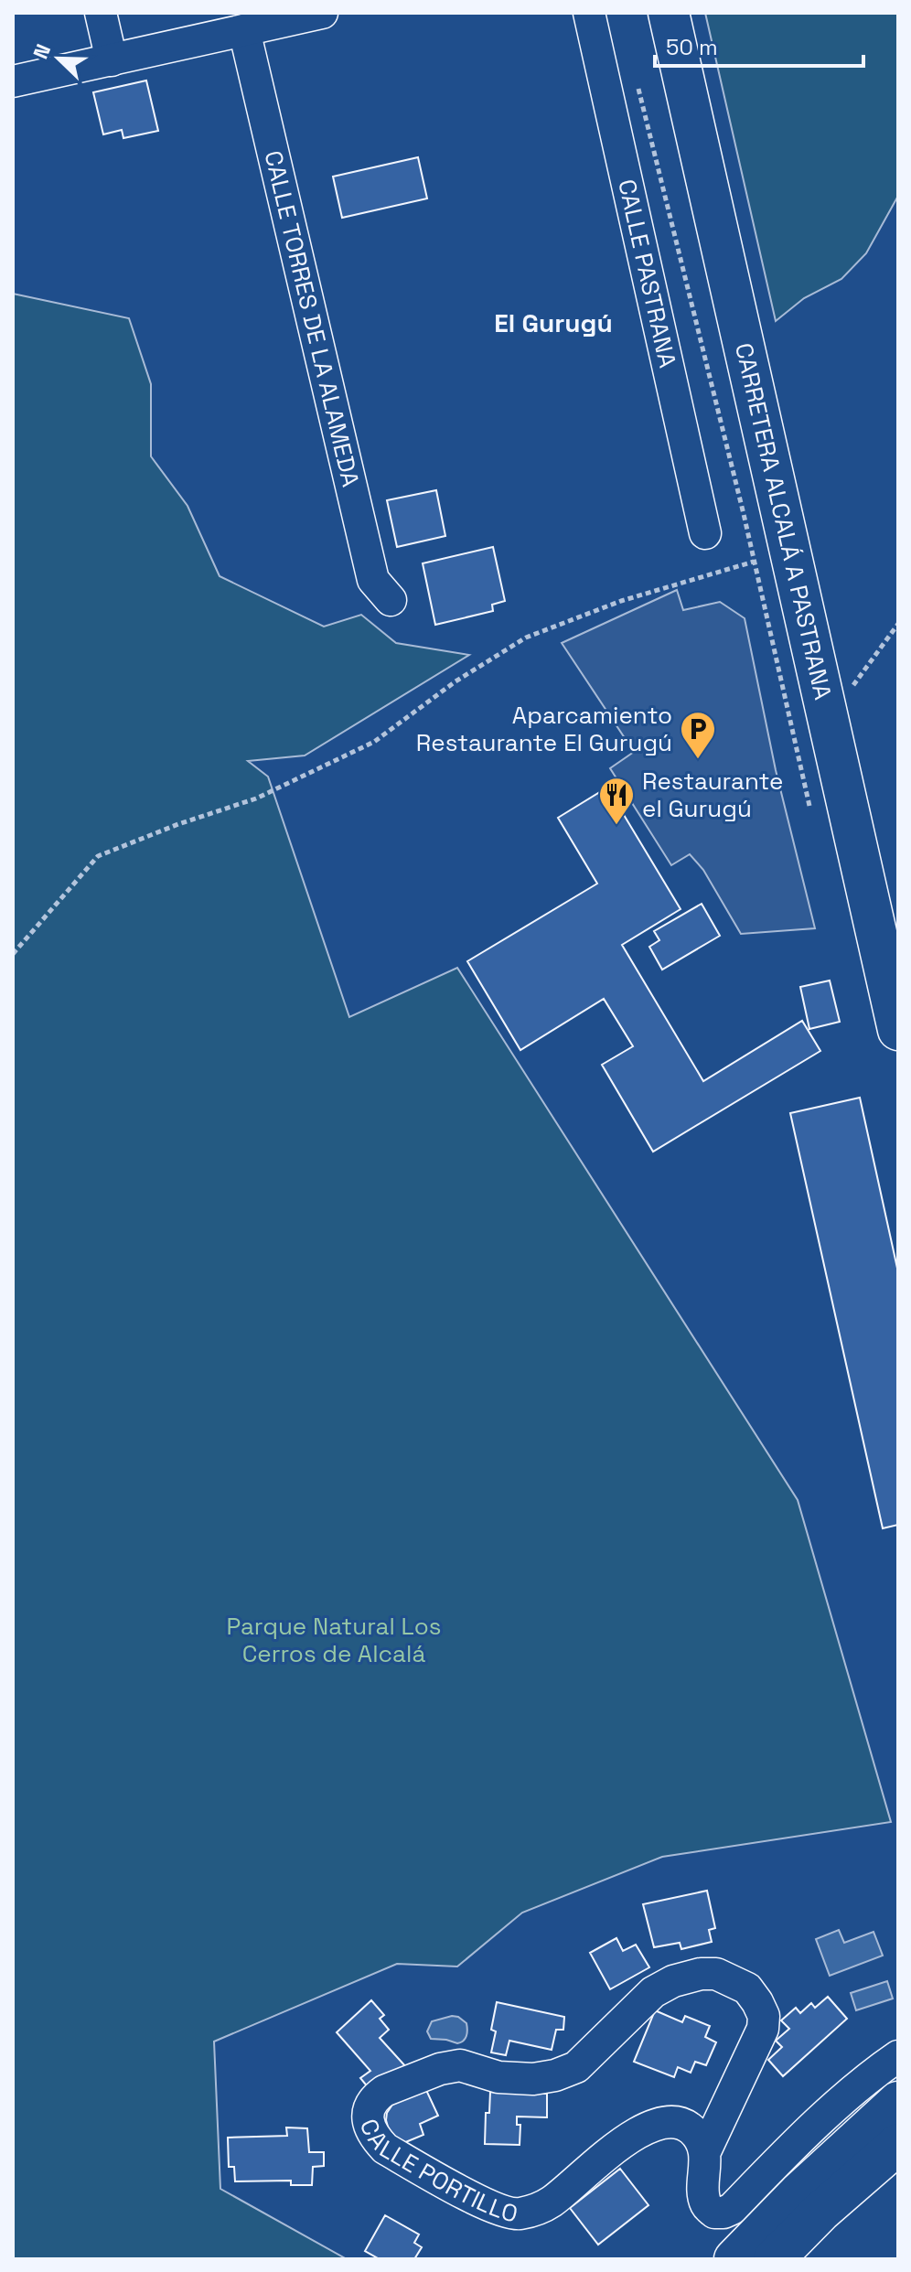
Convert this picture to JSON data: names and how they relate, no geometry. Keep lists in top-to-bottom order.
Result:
{
  "streets": {
    "main road": ["CARRETERA ALCALÁ A PASTRANA"],
    "street": ["CALLE PASTRANA", "CALLE TORRES DE LA ALAMEDA", "CALLE PORTILLO"]
  },
  "districts": ["El Gurugú"],
  "parks": ["Parque Natural Los Cerros de Alcalá"],
  "places": {
    "parking": ["Aparcamiento Restaurante El Gurugú"],
    "restaurant": ["Restaurante el Gurugú"]
  },
  "scale_bar": "50 m",
  "north": "top left"
}
